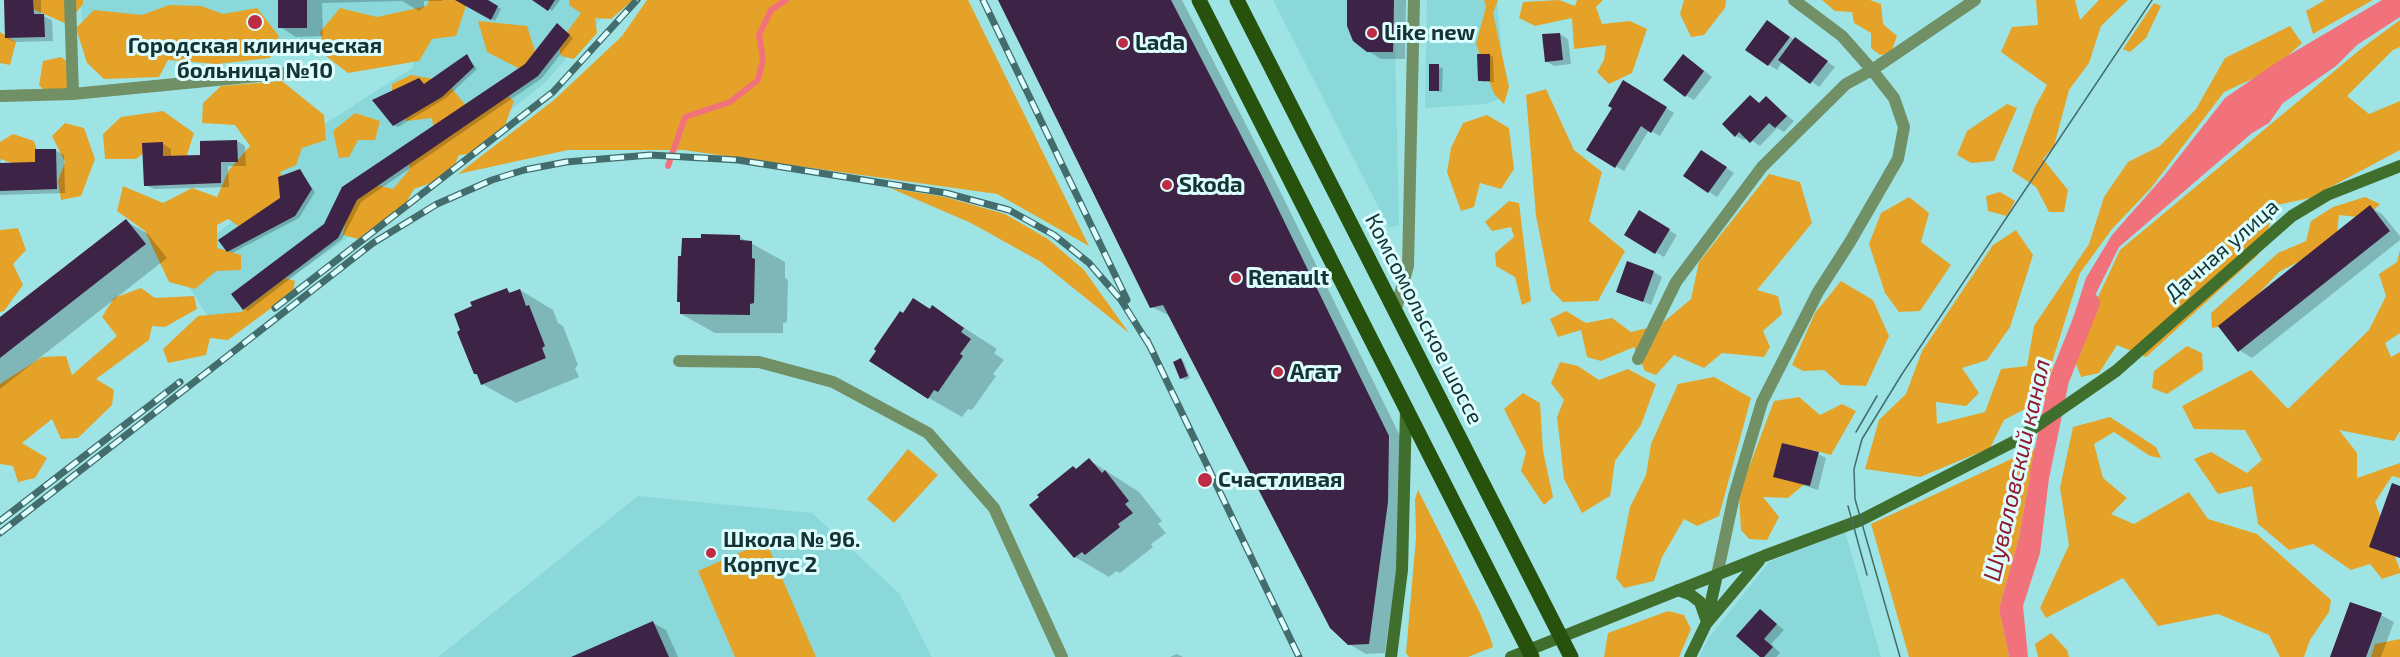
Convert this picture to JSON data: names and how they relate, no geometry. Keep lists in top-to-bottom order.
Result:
{
  "streets": {
    "main road": ["Комсомольское шоссе"],
    "street": ["Дачная улица"]
  },
  "crossings": [
    ["Дачная улица", "Комсомольское шоссе"]
  ],
  "water": ["Шуваловский канал"],
  "places": [
    "Городская клиническая больница №10",
    "Like new",
    "Lada",
    "Skoda",
    "Renault",
    "Агат",
    "Счастливая",
    "Школа № 96. Корпус 2"
  ]
}
